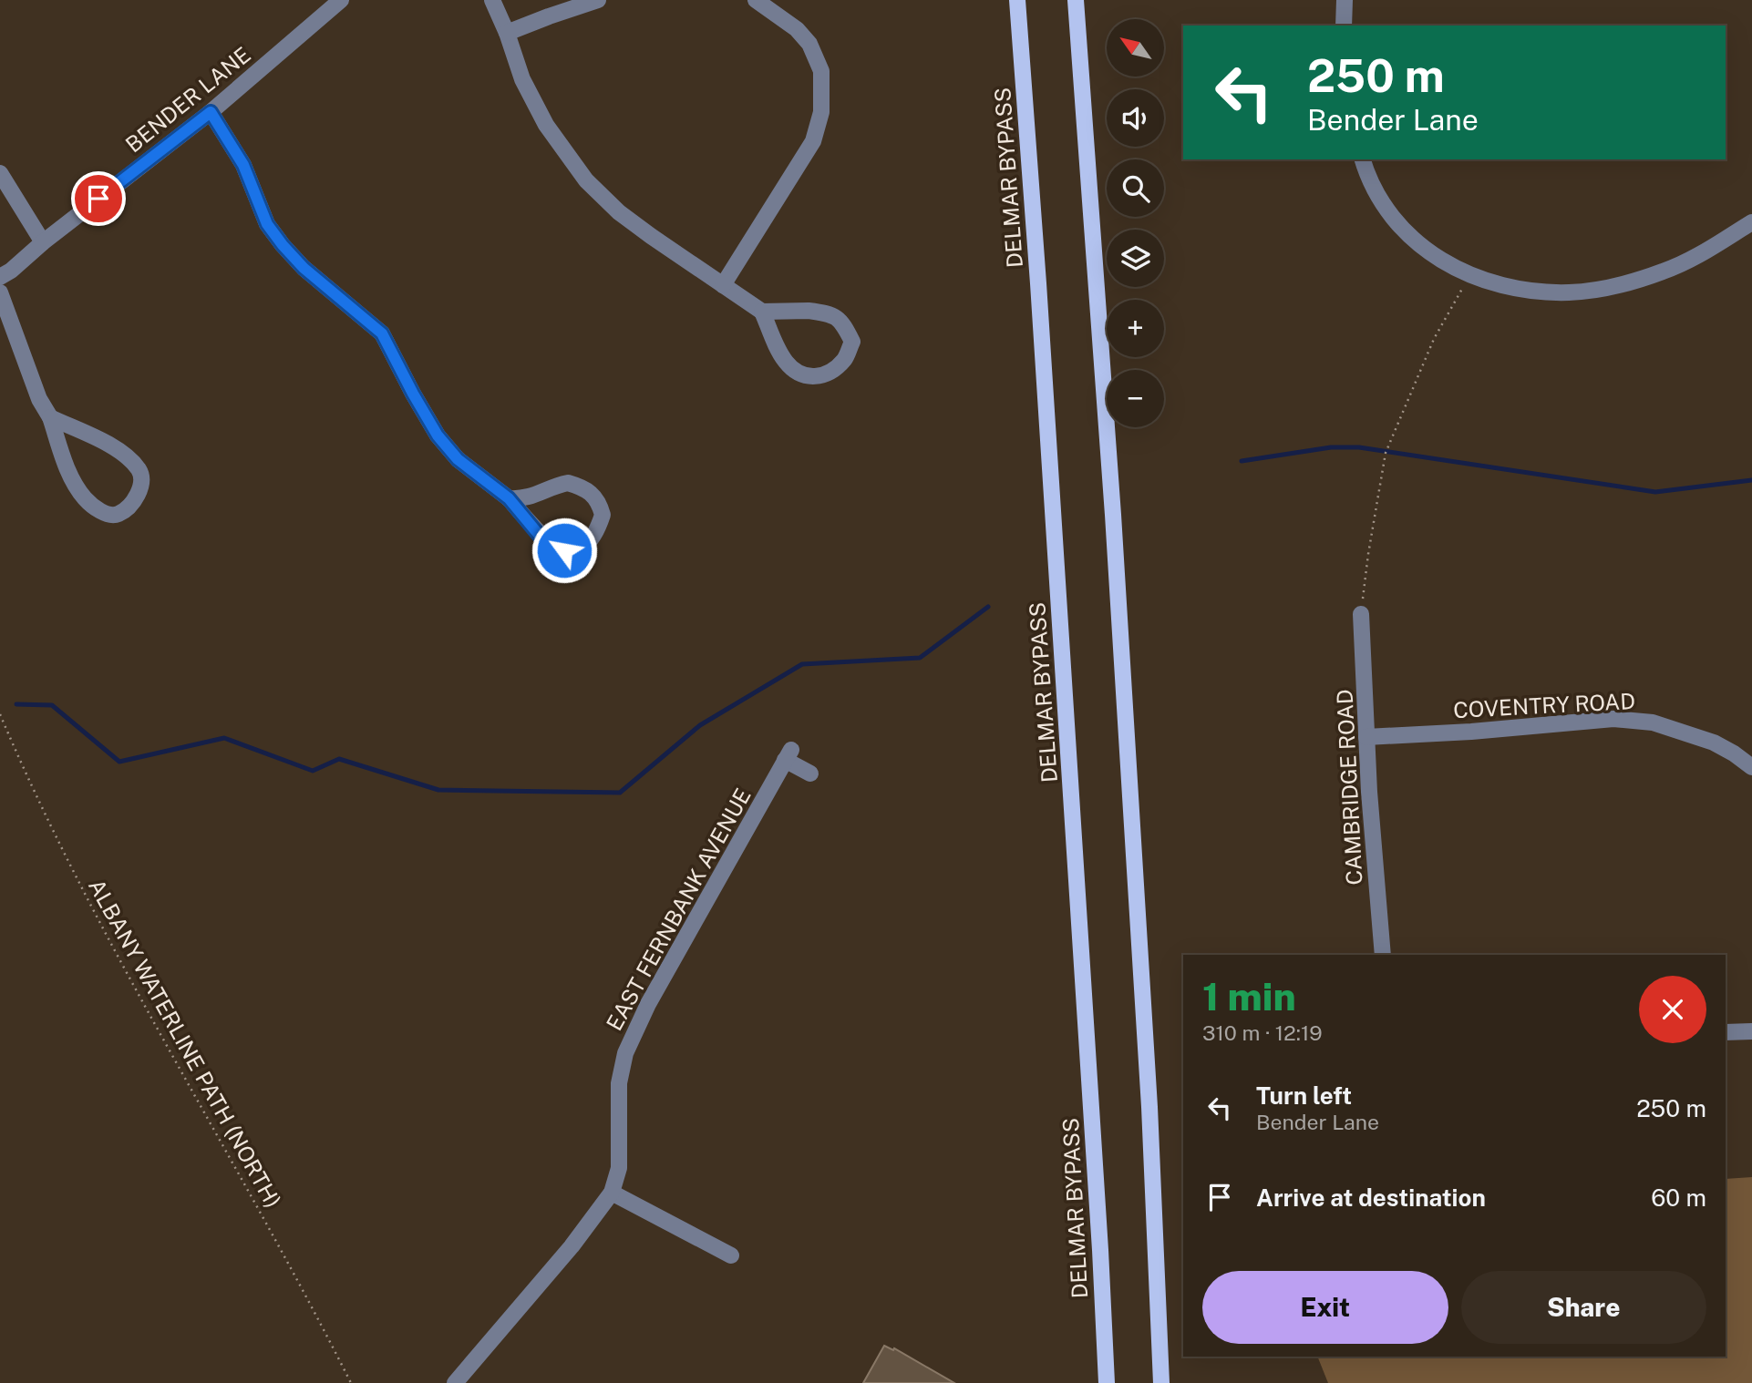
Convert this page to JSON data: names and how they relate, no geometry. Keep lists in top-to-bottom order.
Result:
{
  "streets": {
    "main road": ["DELMAR BYPASS"],
    "street": [
      "BENDER LANE",
      "COVENTRY ROAD",
      "CAMBRIDGE ROAD",
      "EAST FERNBANK AVENUE"
    ],
    "path": ["ALBANY WATERLINE PATH (NORTH)"]
  },
  "crossings": [
    ["COVENTRY ROAD", "CAMBRIDGE ROAD"]
  ],
  "north": "top left",
  "page": {
    "map_buttons": ["+", "−"],
    "turn": ["250 m", "Bender Lane"],
    "heading": ["1 min", "310 m · 12:19"],
    "list": [
      {
        "name": "Turn left",
        "note": "Bender Lane",
        "value": "250 m"
      },
      {
        "name": "Arrive at destination",
        "value": "60 m"
      }
    ],
    "buttons": ["Exit", "Share"]
  }
}
